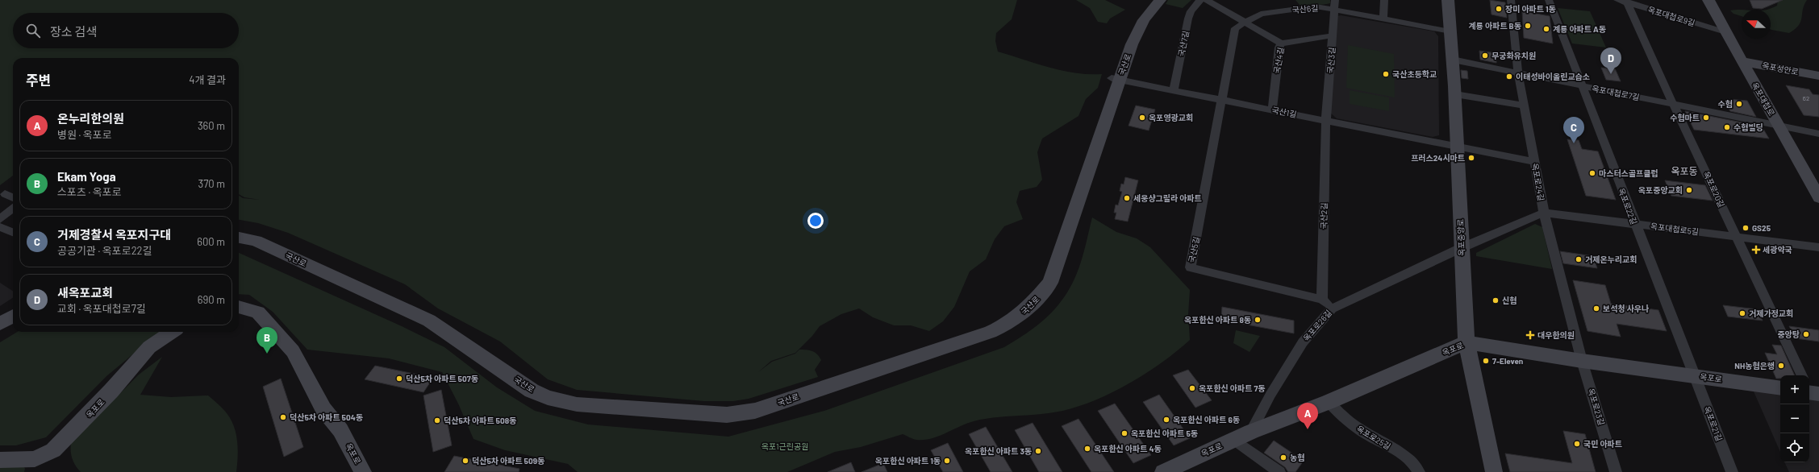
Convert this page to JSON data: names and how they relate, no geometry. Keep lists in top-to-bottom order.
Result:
{
  "streets": {
    "street": [
      "국산6길",
      "옥포대첩로9길",
      "국산7길",
      "국산4길",
      "국산3길",
      "국산로",
      "옥포성안로",
      "옥포대첩로7길",
      "옥포대첩로",
      "국산1길",
      "옥포로24길",
      "옥포로20길",
      "옥포로22길",
      "국산2길",
      "옥포대첩로5길",
      "옥포중앙로",
      "국산5길",
      "옥포로26길",
      "옥포로",
      "옥포로23길",
      "옥포로21길",
      "옥포로25길"
    ]
  },
  "crossings": [
    ["국산6길", "국산3길"],
    ["국산6길", "국산1길"],
    ["국산6길", "옥포중앙로"],
    ["국산6길", "국산5길"],
    ["옥포대첩로9길", "옥포대첩로"],
    ["옥포대첩로9길", "옥포로20길"],
    ["국산7길", "국산1길"],
    ["국산4길", "국산3길"],
    ["국산4길", "국산1길"],
    ["국산3길", "국산1길"],
    ["국산3길", "국산2길"],
    ["국산로", "국산1길"],
    ["옥포성안로", "옥포대첩로"],
    ["옥포대첩로7길", "옥포대첩로"],
    ["옥포대첩로7길", "옥포로24길"],
    ["옥포대첩로7길", "옥포로20길"],
    ["옥포대첩로7길", "옥포로22길"],
    ["옥포대첩로7길", "옥포중앙로"],
    ["국산1길", "옥포로24길"],
    ["국산1길", "국산2길"],
    ["국산1길", "옥포중앙로"],
    ["국산1길", "국산5길"],
    ["옥포로24길", "옥포대첩로5길"],
    ["옥포로24길", "옥포로"],
    ["옥포로24길", "옥포로23길"],
    ["옥포로20길", "옥포대첩로5길"],
    ["옥포로22길", "옥포대첩로5길"],
    ["옥포로22길", "옥포로"],
    ["옥포로22길", "옥포로21길"],
    ["국산2길", "국산5길"],
    ["옥포중앙로", "옥포로26길"],
    ["옥포중앙로", "옥포로"],
    ["옥포로26길", "옥포로"],
    ["옥포로", "옥포로23길"],
    ["옥포로", "옥포로21길"],
    ["옥포로", "옥포로25길"]
  ],
  "districts": ["옥포동"],
  "parks": ["옥포1근린공원"],
  "places": {
    "other": [
      "장미 아파트 1동",
      "계룡 아파트 B동",
      "계룡 아파트 A동",
      "무궁화유치원",
      "국산초등학교",
      "이태성바이올린교습소",
      "수협",
      "옥포영광교회",
      "수협마트",
      "수협빌딩",
      "프러스24시마트",
      "마스터스골프클럽",
      "옥포중앙교회",
      "세웅샹그릴라 아파트",
      "GS25",
      "거제온누리교회",
      "신협",
      "보석청 사우나",
      "거제가정교회",
      "옥포한신 아파트 8동",
      "중앙탕",
      "7-Eleven",
      "NH농협은행",
      "덕산5차 아파트 507동",
      "옥포한신 아파트 7동",
      "덕산5차 아파트 504동",
      "옥포한신 아파트 6동",
      "덕산5차 아파트 508동",
      "옥포한신 아파트 5동",
      "국민 아파트",
      "옥포한신 아파트 4동",
      "옥포한신 아파트 3동",
      "농협",
      "덕산5차 아파트 509동",
      "옥포한신 아파트 1동"
    ],
    "health": ["세광약국", "대우한의원"]
  },
  "house_numbers": ["62"],
  "north": "left",
  "page": {
    "search": "장소 검색",
    "pins": [
      "D",
      "C",
      "B",
      "A"
    ],
    "heading": ["주변", "4개 결과"],
    "list": [
      {
        "mark": "A",
        "name": "온누리한의원",
        "note": "병원 · 옥포로",
        "value": "360 m"
      },
      {
        "mark": "B",
        "name": "Ekam Yoga",
        "note": "스포츠 · 옥포로",
        "value": "370 m"
      },
      {
        "mark": "C",
        "name": "거제경찰서 옥포지구대",
        "note": "공공기관 · 옥포로22길",
        "value": "600 m"
      },
      {
        "mark": "D",
        "name": "새옥포교회",
        "note": "교회 · 옥포대첩로7길",
        "value": "690 m"
      }
    ],
    "map_buttons": ["+", "−"]
  }
}
